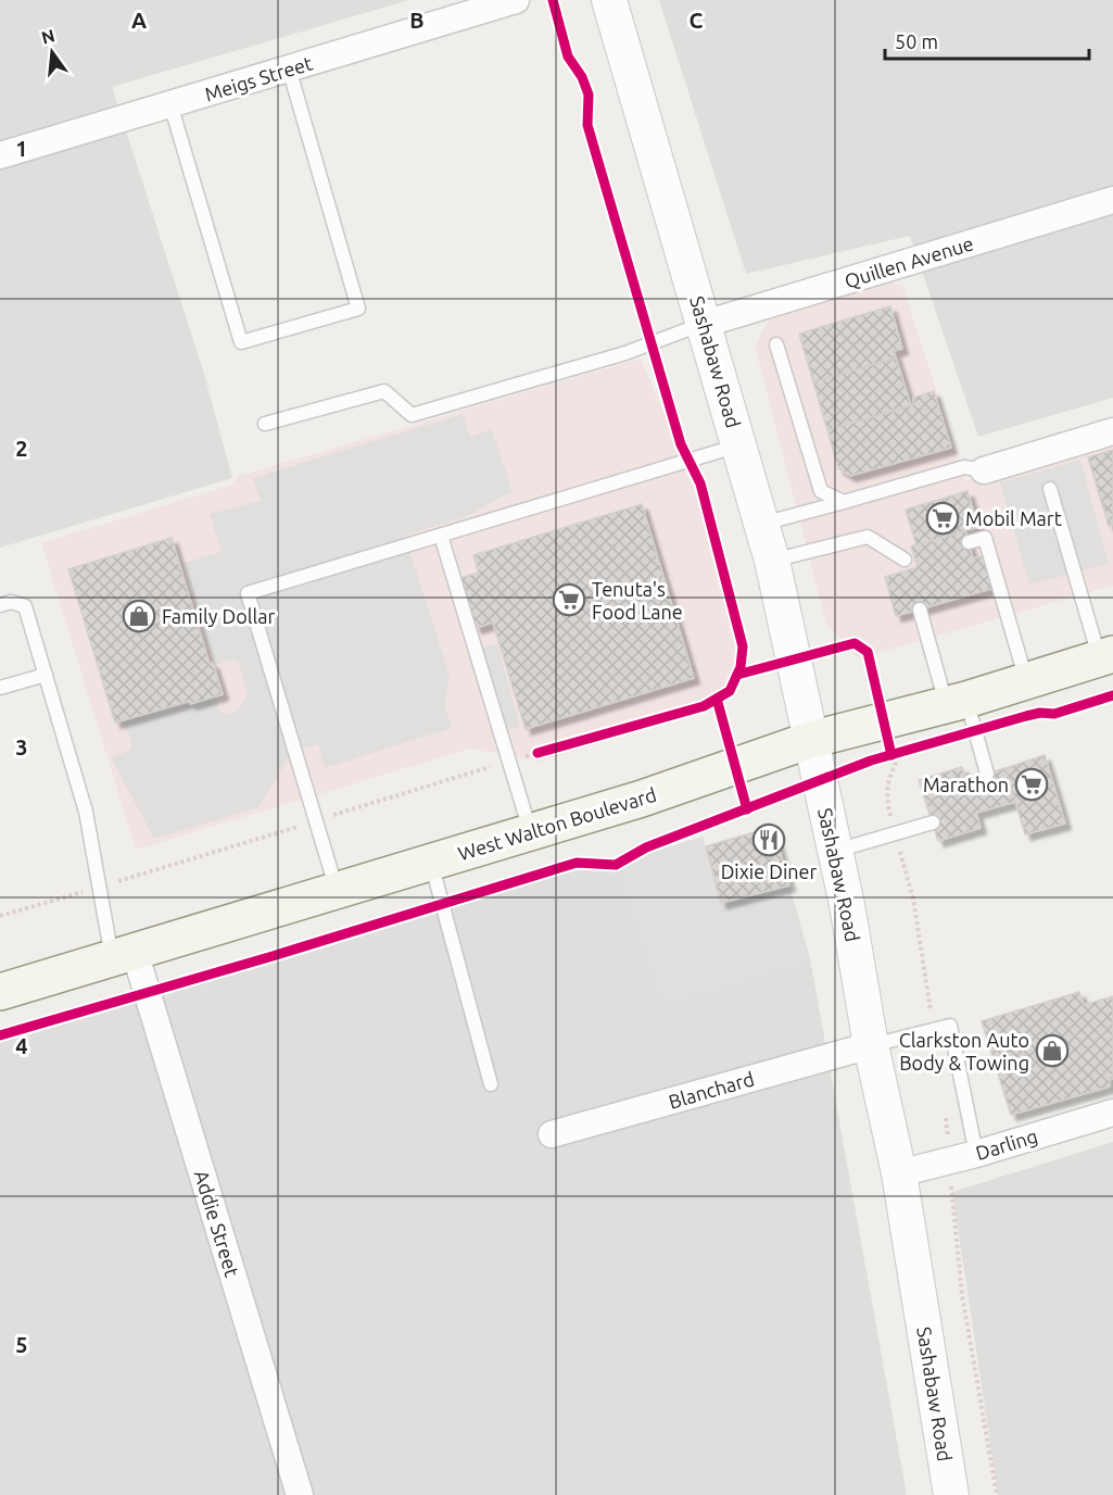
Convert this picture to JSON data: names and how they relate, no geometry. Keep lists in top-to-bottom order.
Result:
{
  "streets": {
    "main road": ["West Walton Boulevard"],
    "street": [
      "Meigs Street",
      "Quillen Avenue",
      "Sashabaw Road",
      "Blanchard",
      "Darling",
      "Addie Street"
    ]
  },
  "crossings": [
    ["Quillen Avenue", "Sashabaw Road"],
    ["Sashabaw Road", "West Walton Boulevard"],
    ["Sashabaw Road", "Blanchard"],
    ["Sashabaw Road", "Darling"],
    ["West Walton Boulevard", "Addie Street"]
  ],
  "places": {
    "supermarket": ["Mobil Mart", "Tenuta's Food Lane", "Marathon"],
    "shop": ["Family Dollar", "Clarkston Auto Body & Towing"],
    "restaurant": ["Dixie Diner"]
  },
  "scale_bar": "50 m",
  "north": "top",
  "grid": {
    "columns": ["A", "B", "C"],
    "rows": [
      "1",
      "2",
      "3",
      "4",
      "5"
    ]
  }
}
